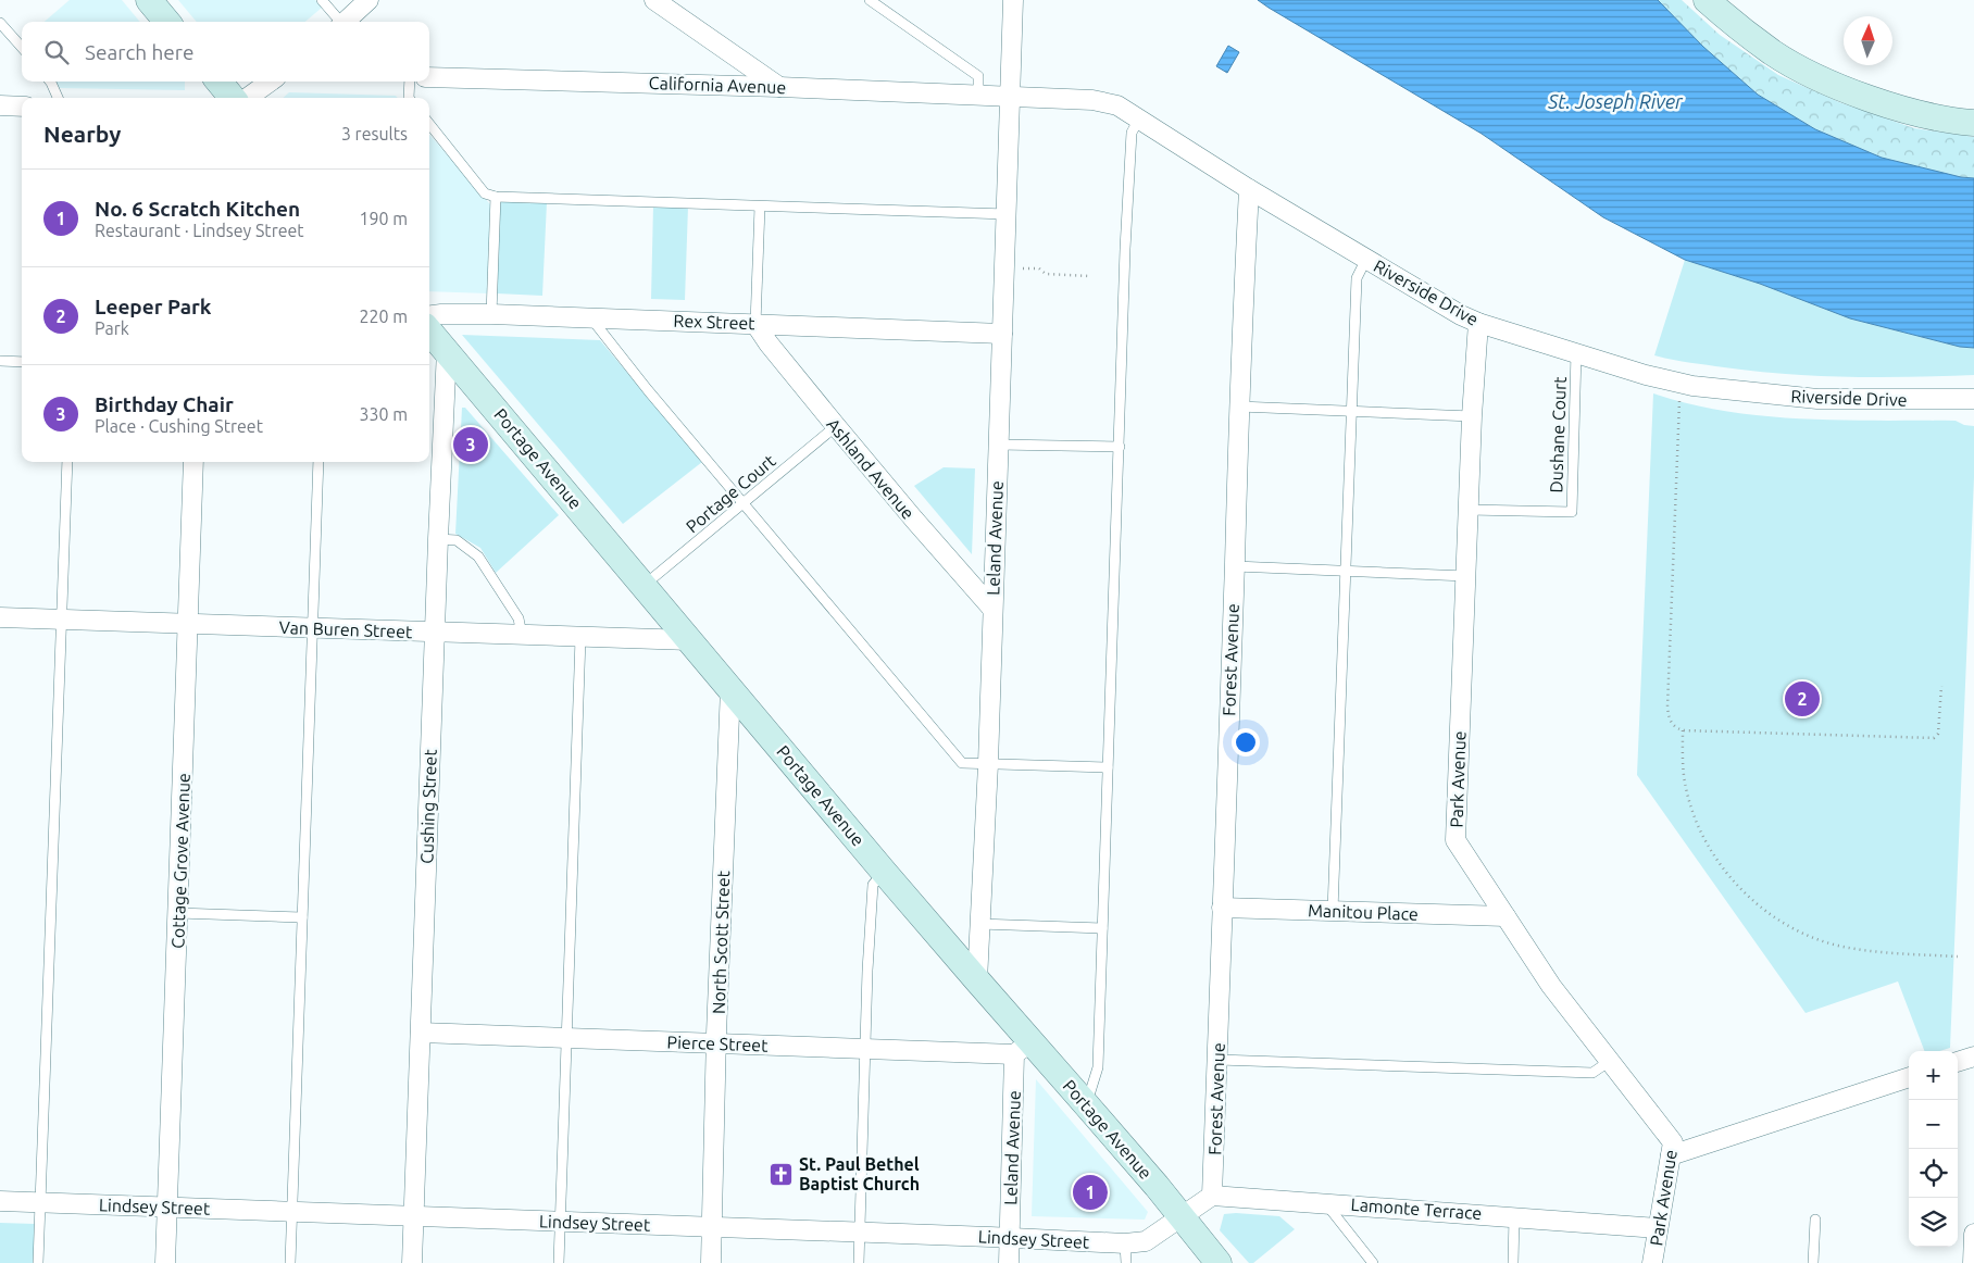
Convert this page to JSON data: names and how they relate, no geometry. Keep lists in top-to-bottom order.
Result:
{
  "streets": {
    "main road": ["Portage Avenue"],
    "street": [
      "California Avenue",
      "Riverside Drive",
      "Rex Street",
      "Ashland Avenue",
      "Leland Avenue",
      "Van Buren Street",
      "Forest Avenue",
      "Park Avenue",
      "Cushing Street",
      "Cottage Grove Avenue",
      "Manitou Place",
      "North Scott Street",
      "Pierce Street",
      "Lindsey Street",
      "Lamonte Terrace"
    ],
    "lane": ["Dushane Court", "Portage Court"]
  },
  "crossings": [
    ["California Avenue", "Riverside Drive"],
    ["California Avenue", "Leland Avenue"],
    ["Riverside Drive", "Dushane Court"],
    ["Riverside Drive", "Leland Avenue"],
    ["Riverside Drive", "Forest Avenue"],
    ["Riverside Drive", "Park Avenue"],
    ["Rex Street", "Ashland Avenue"],
    ["Rex Street", "Leland Avenue"],
    ["Dushane Court", "Park Avenue"],
    ["Portage Avenue", "Portage Court"],
    ["Portage Avenue", "Leland Avenue"],
    ["Portage Avenue", "Van Buren Street"],
    ["Portage Avenue", "Cushing Street"],
    ["Portage Avenue", "North Scott Street"],
    ["Portage Avenue", "Pierce Street"],
    ["Portage Avenue", "Lindsey Street"],
    ["Ashland Avenue", "Portage Court"],
    ["Ashland Avenue", "Leland Avenue"],
    ["Leland Avenue", "Pierce Street"],
    ["Leland Avenue", "Lindsey Street"],
    ["Van Buren Street", "Cushing Street"],
    ["Van Buren Street", "Cottage Grove Avenue"],
    ["Forest Avenue", "Manitou Place"],
    ["Forest Avenue", "Lamonte Terrace"],
    ["Park Avenue", "Manitou Place"],
    ["Park Avenue", "Lamonte Terrace"],
    ["Cushing Street", "Pierce Street"],
    ["Cushing Street", "Lindsey Street"],
    ["Cottage Grove Avenue", "Lindsey Street"],
    ["North Scott Street", "Pierce Street"],
    ["North Scott Street", "Lindsey Street"]
  ],
  "water": ["St. Joseph River"],
  "places": {
    "church": ["St. Paul Bethel Baptist Church"]
  },
  "north": "top",
  "page": {
    "search": "Search here",
    "heading": ["Nearby", "3 results"],
    "list": [
      {
        "mark": "1",
        "name": "No. 6 Scratch Kitchen",
        "note": "Restaurant · Lindsey Street",
        "value": "190 m"
      },
      {
        "mark": "2",
        "name": "Leeper Park",
        "note": "Park",
        "value": "220 m"
      },
      {
        "mark": "3",
        "name": "Birthday Chair",
        "note": "Place · Cushing Street",
        "value": "330 m"
      }
    ],
    "pins": ["3", "2", "1"],
    "map_buttons": ["+", "−"]
  }
}
